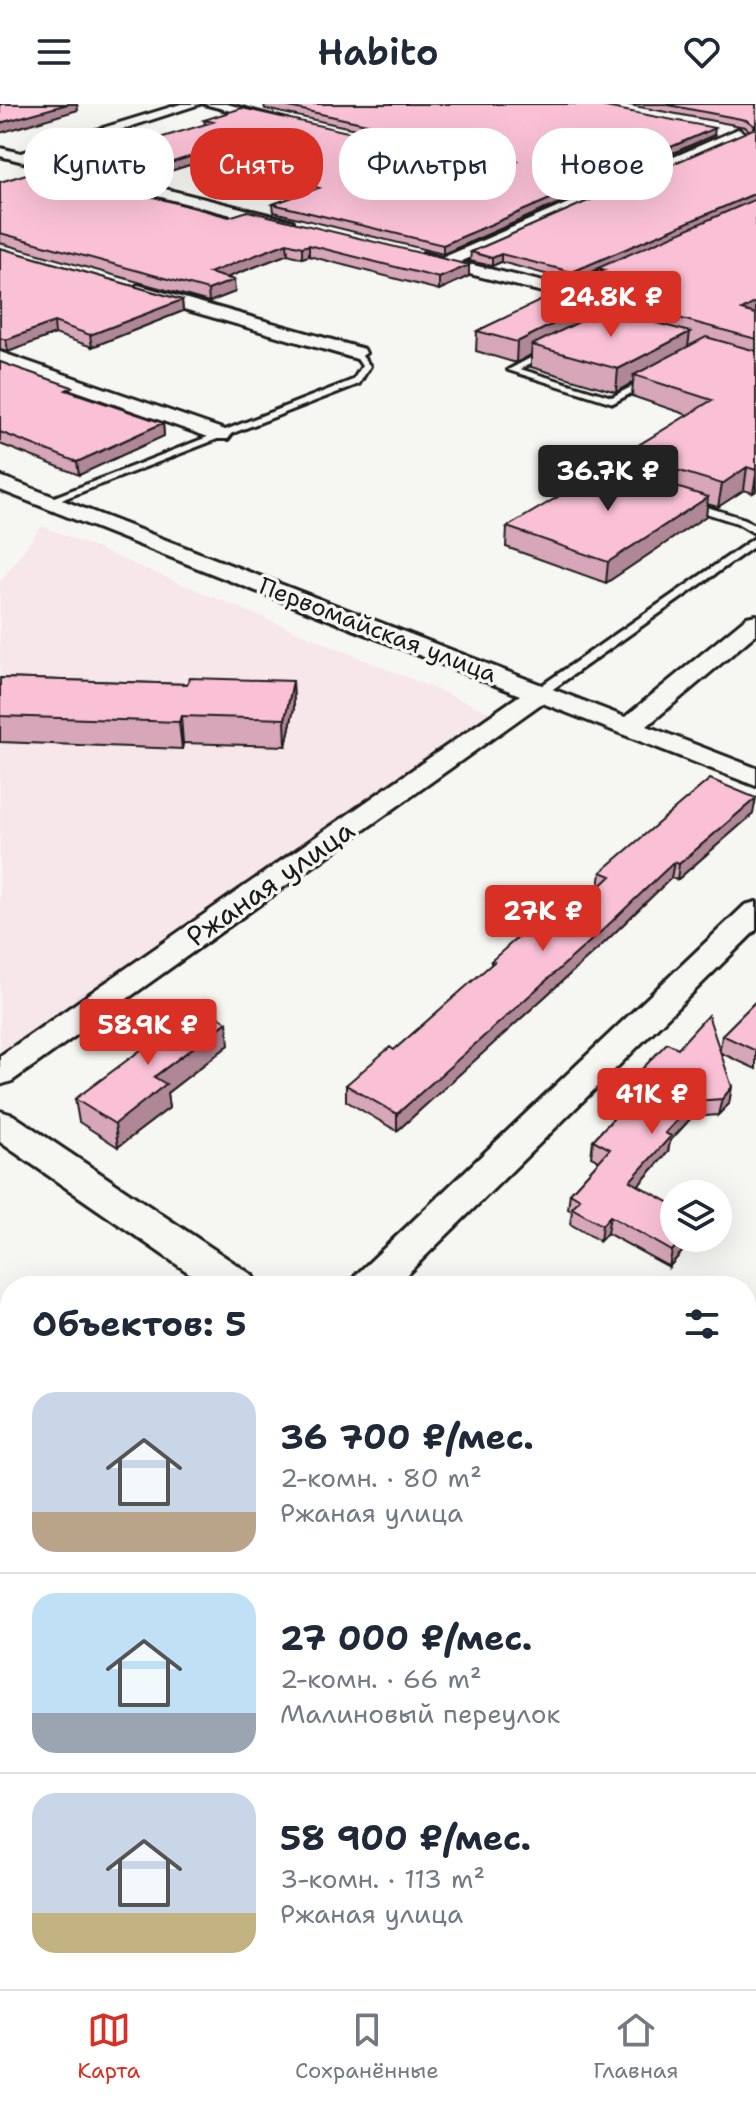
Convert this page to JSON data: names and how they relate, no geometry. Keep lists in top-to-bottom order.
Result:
{
  "streets": {
    "street": ["Первомайская улица", "Ржаная улица"]
  },
  "crossings": [
    ["Первомайская улица", "Ржаная улица"]
  ],
  "page": {
    "header": "Habito",
    "chip": [
      "Купить",
      "Снять",
      "Фильтры",
      "Новое"
    ],
    "price": [
      "24.8K ₽",
      "36.7K ₽",
      "27K ₽",
      "58.9K ₽",
      "41K ₽"
    ],
    "heading": "Объектов: 5",
    "list": [
      {
        "name": "36 700 ₽/мес.",
        "note": "2-комн. · 80 m² · Ржаная улица"
      },
      {
        "name": "27 000 ₽/мес.",
        "note": "2-комн. · 66 m² · Малиновый переулок"
      },
      {
        "name": "58 900 ₽/мес.",
        "note": "3-комн. · 113 m² · Ржаная улица"
      }
    ],
    "tabs": ["Карта", "Сохранённые", "Главная"]
  }
}
